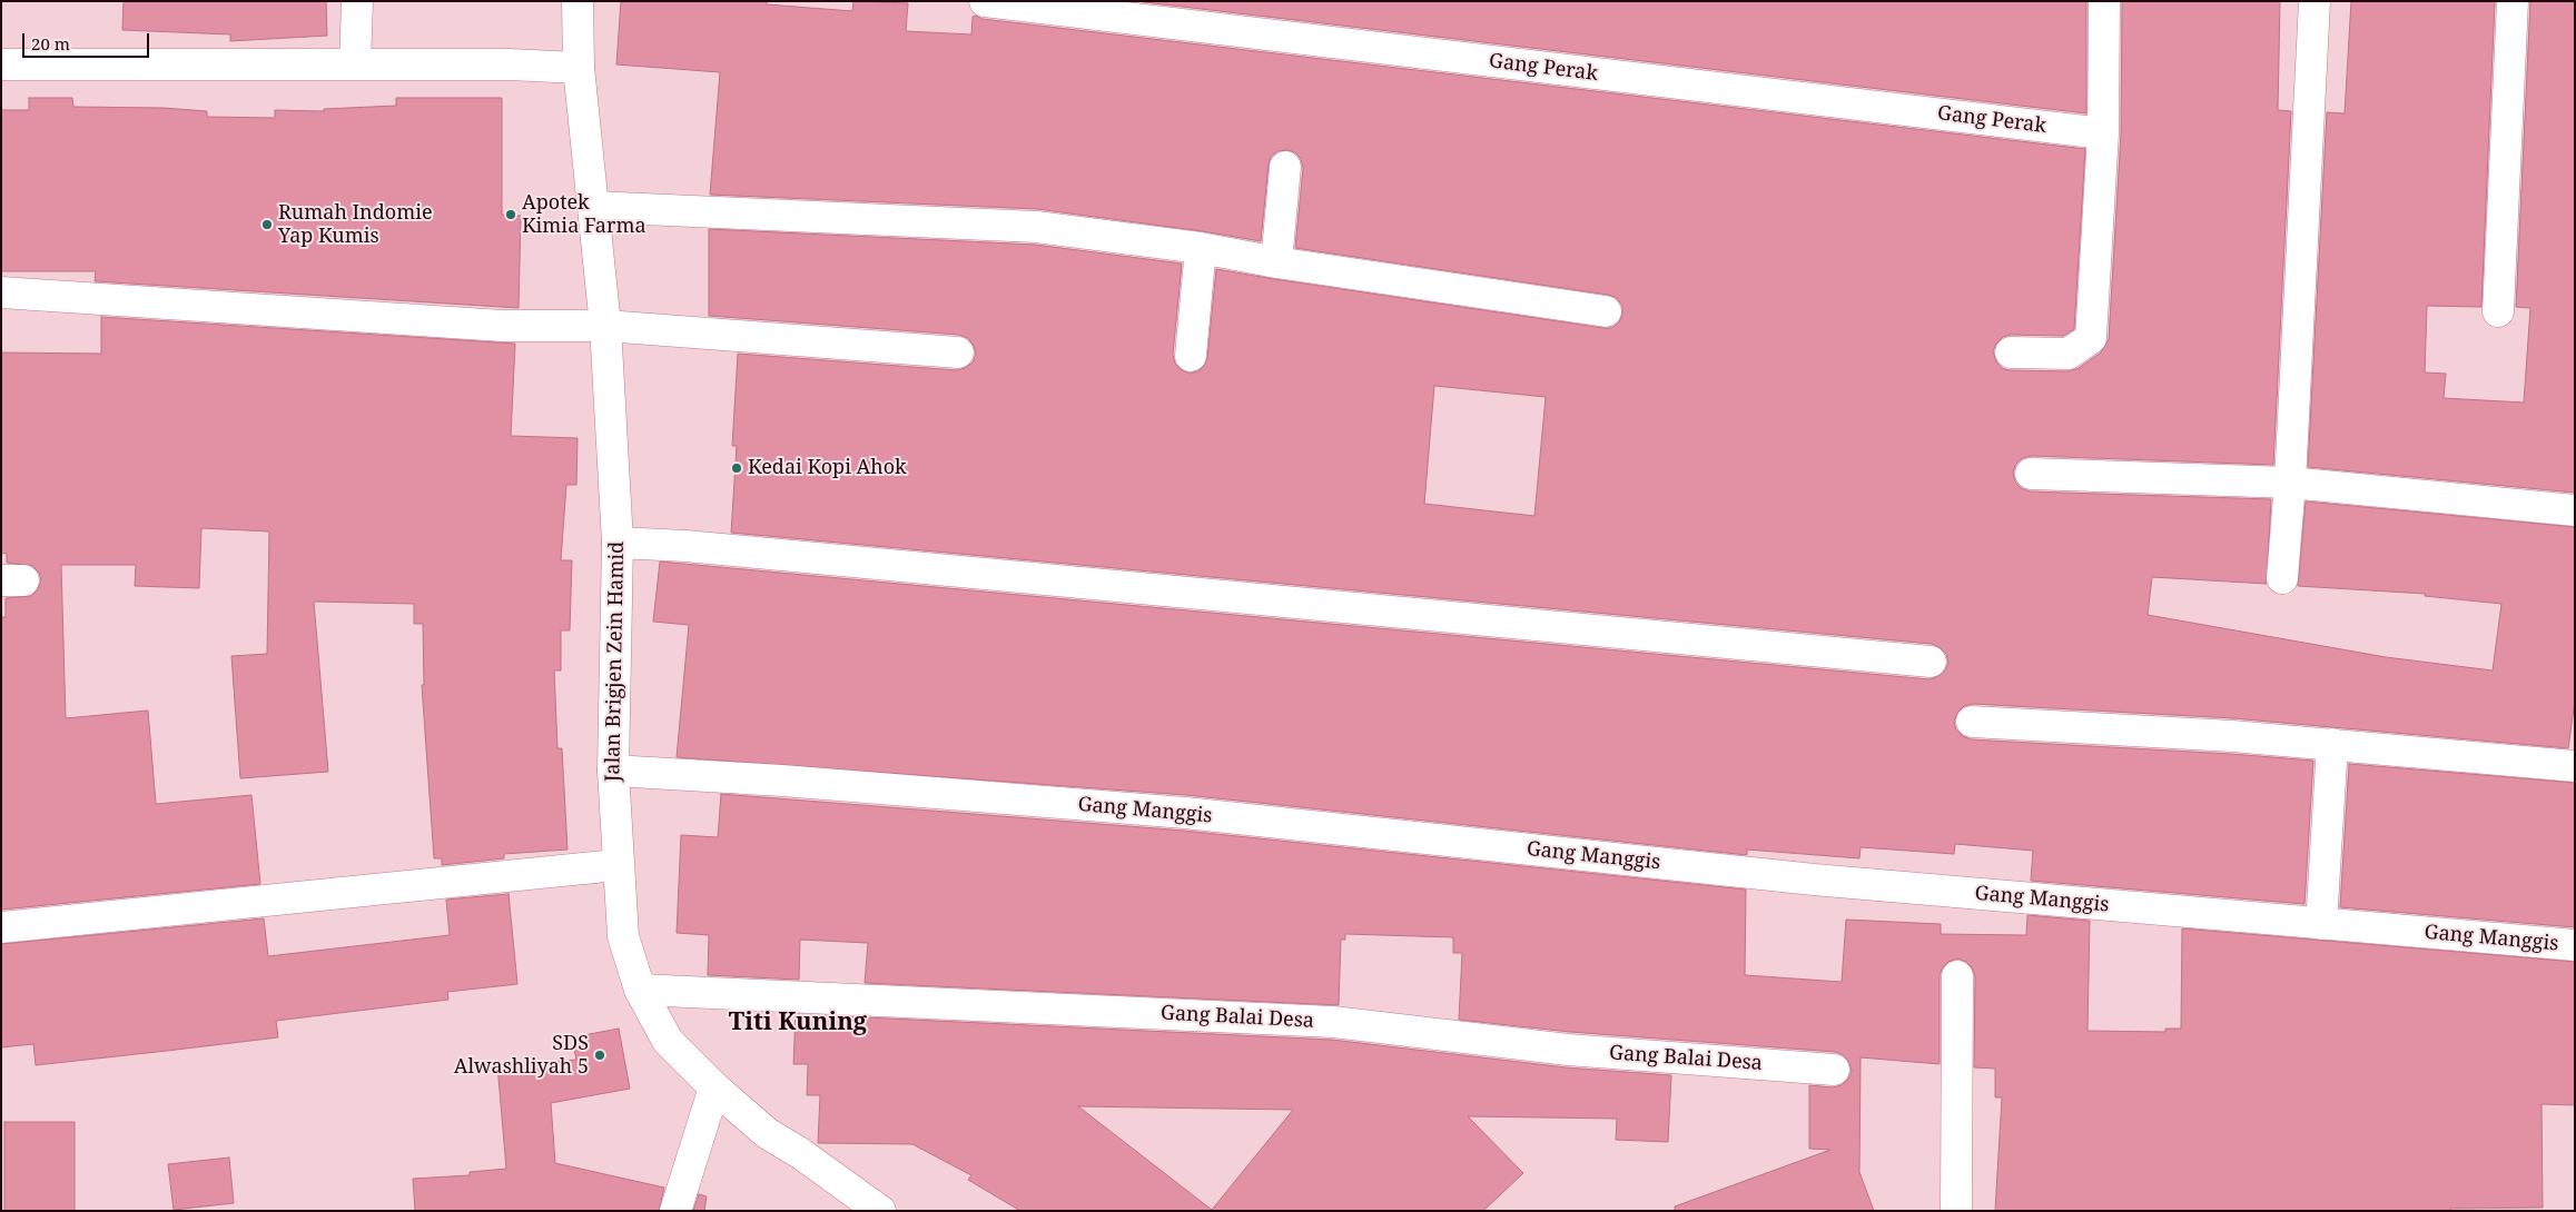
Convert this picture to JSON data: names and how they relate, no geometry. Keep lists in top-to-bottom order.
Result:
{
  "streets": {
    "street": [
      "Gang Perak",
      "Jalan Brigjen Zein Hamid",
      "Gang Manggis",
      "Gang Balai Desa"
    ]
  },
  "crossings": [
    ["Jalan Brigjen Zein Hamid", "Gang Manggis"],
    ["Jalan Brigjen Zein Hamid", "Gang Balai Desa"]
  ],
  "districts": ["Titi Kuning"],
  "places": [
    "Apotek Kimia Farma",
    "Rumah Indomie Yap Kumis",
    "Kedai Kopi Ahok",
    "SDS Alwashliyah 5"
  ],
  "scale_bar": "20 m"
}
